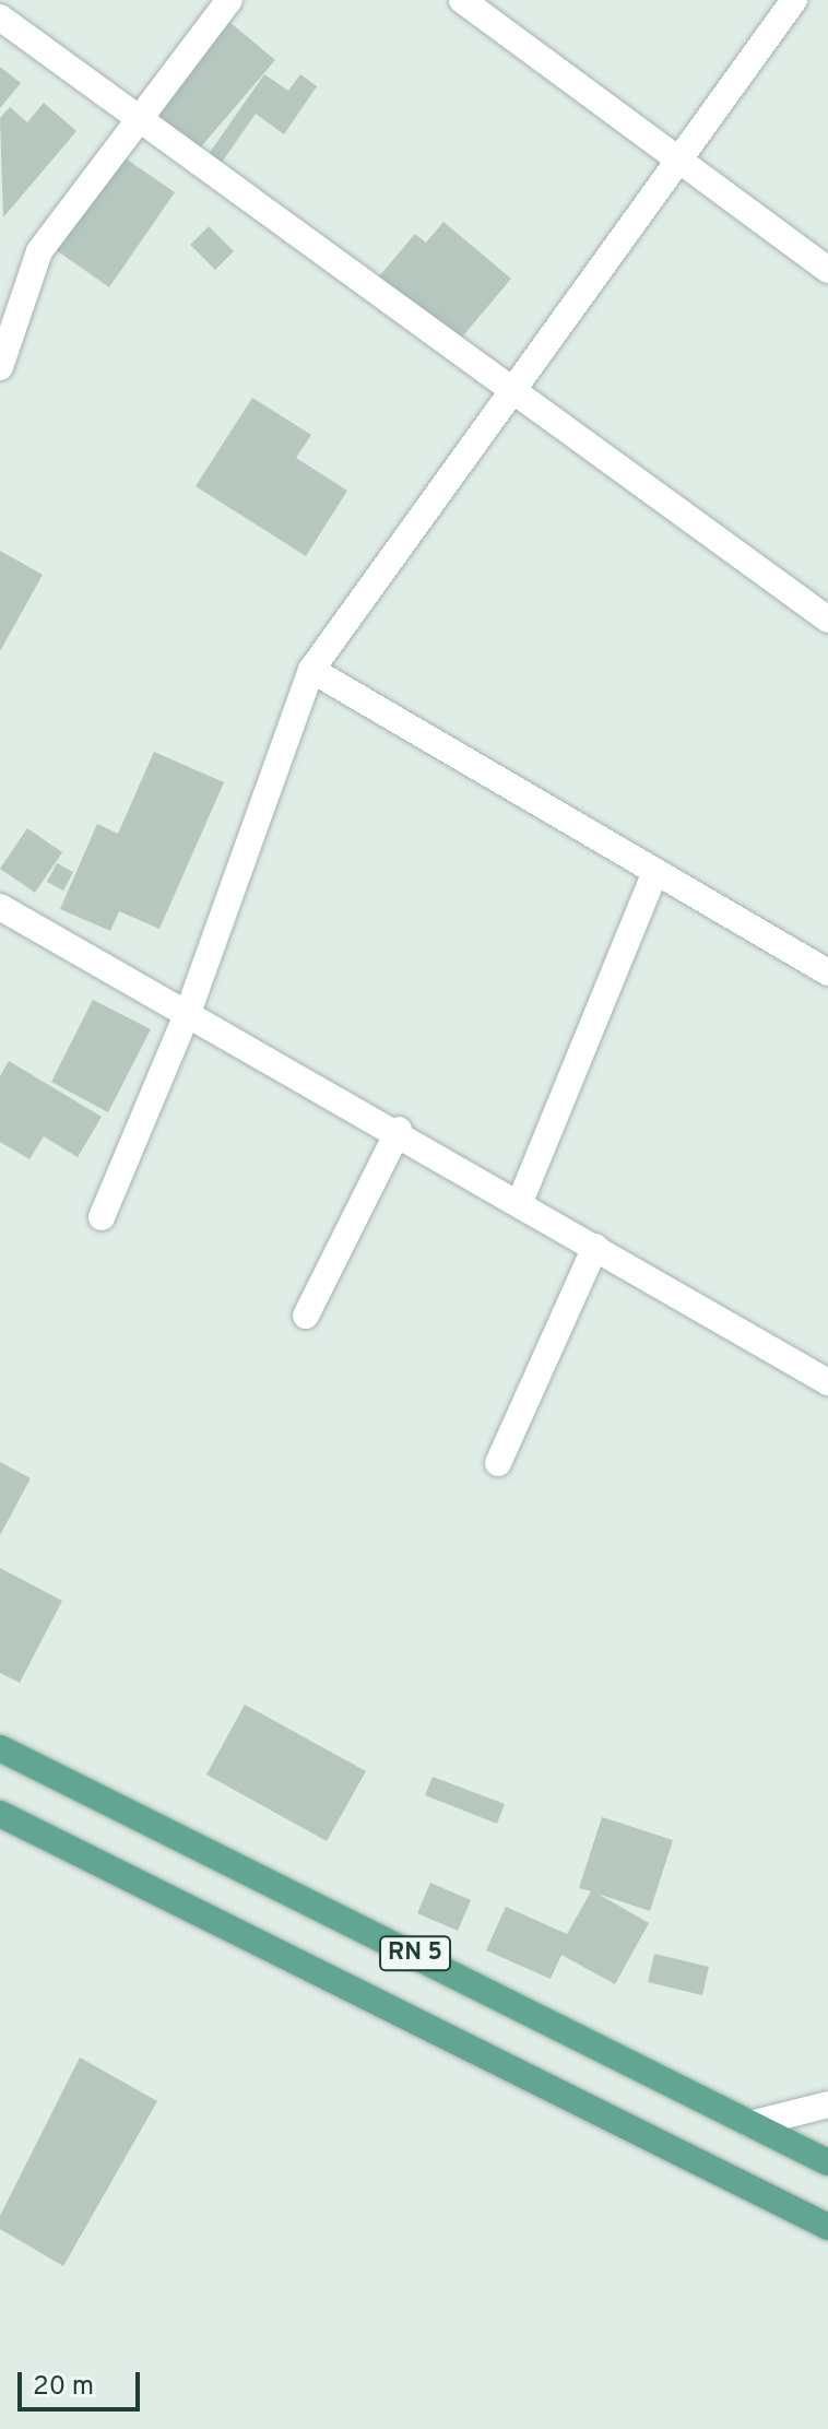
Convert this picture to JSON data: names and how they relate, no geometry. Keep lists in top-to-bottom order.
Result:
{
  "streets": {
    "main road": ["RN 5"]
  },
  "scale_bar": "20 m"
}
